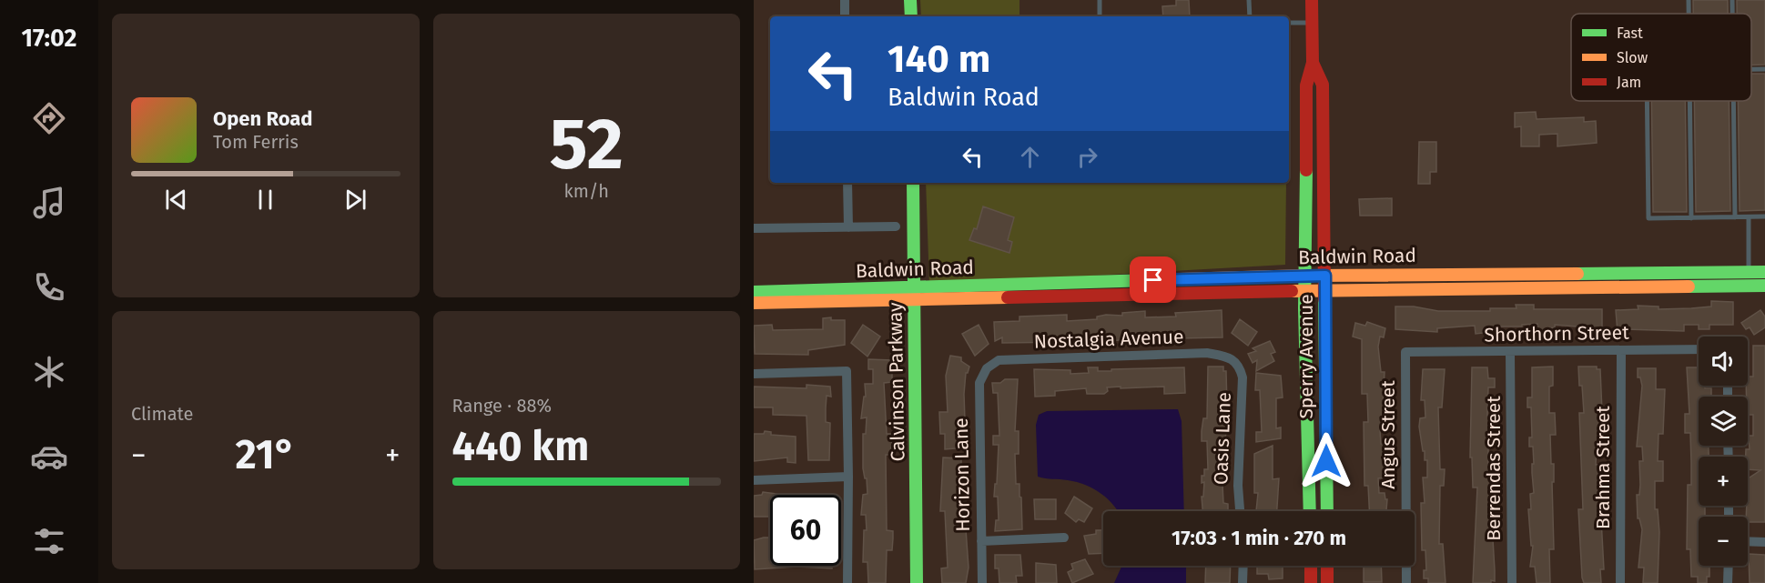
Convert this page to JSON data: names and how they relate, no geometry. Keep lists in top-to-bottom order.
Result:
{
  "streets": {
    "main road": ["Baldwin Road", "Sperry Avenue", "Calvinson Parkway"],
    "street": [
      "Shorthorn Street",
      "Nostalgia Avenue",
      "Angus Street",
      "Oasis Lane",
      "Brahma Street",
      "Berrendas Street",
      "Horizon Lane"
    ]
  },
  "crossings": [
    ["Baldwin Road", "Sperry Avenue"],
    ["Baldwin Road", "Calvinson Parkway"],
    ["Shorthorn Street", "Angus Street"],
    ["Shorthorn Street", "Brahma Street"],
    ["Shorthorn Street", "Berrendas Street"],
    ["Nostalgia Avenue", "Oasis Lane"],
    ["Nostalgia Avenue", "Horizon Lane"]
  ],
  "legend": ["Fast", "Slow", "Jam"],
  "page": {
    "tabs": "17:02",
    "tile": [
      ["52", "km/h"],
      "Climate",
      ["Range · 88%", "440 km"]
    ],
    "turn": ["140 m", "Baldwin Road"],
    "song": ["Open Road", "Tom Ferris"],
    "map_buttons": ["+", "−"],
    "heat": ["−", "21°", "+"],
    "limit": "60",
    "trip": "17:03 · 1 min · 270 m"
  }
}
